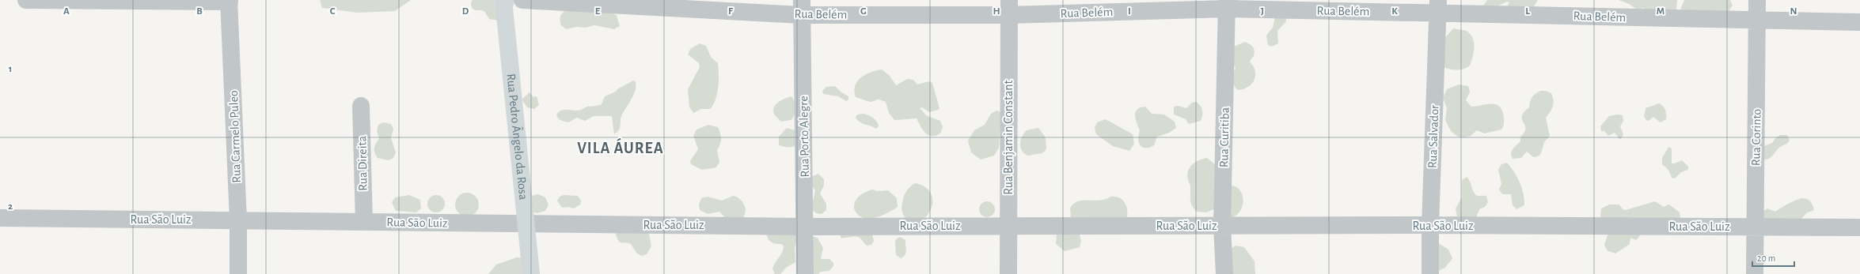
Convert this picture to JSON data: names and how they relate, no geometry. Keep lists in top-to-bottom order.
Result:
{
  "streets": {
    "main road": ["Rua Pedro Ângelo da Rosa"],
    "street": [
      "Rua Belém",
      "Rua Carmelo Puleo",
      "Rua Porto Alegre",
      "Rua Salvador",
      "Rua Benjamin Constant",
      "Rua Curitiba",
      "Rua Corinto",
      "Rua Direita",
      "Rua São Luiz"
    ]
  },
  "crossings": [
    ["Rua Belém", "Rua Porto Alegre"],
    ["Rua Belém", "Rua Salvador"],
    ["Rua Belém", "Rua Benjamin Constant"],
    ["Rua Belém", "Rua Curitiba"],
    ["Rua Belém", "Rua Corinto"],
    ["Rua Carmelo Puleo", "Rua São Luiz"],
    ["Rua Porto Alegre", "Rua São Luiz"],
    ["Rua Salvador", "Rua São Luiz"],
    ["Rua Pedro Ângelo da Rosa", "Rua São Luiz"],
    ["Rua Benjamin Constant", "Rua São Luiz"],
    ["Rua Curitiba", "Rua São Luiz"],
    ["Rua Corinto", "Rua São Luiz"],
    ["Rua Direita", "Rua São Luiz"]
  ],
  "districts": ["VILA ÁUREA"],
  "scale_bar": "20 m",
  "grid": {
    "columns": [
      "A",
      "B",
      "C",
      "D",
      "E",
      "F",
      "G",
      "H",
      "I",
      "J",
      "K",
      "L",
      "M",
      "N"
    ],
    "rows": ["1", "2"]
  }
}
